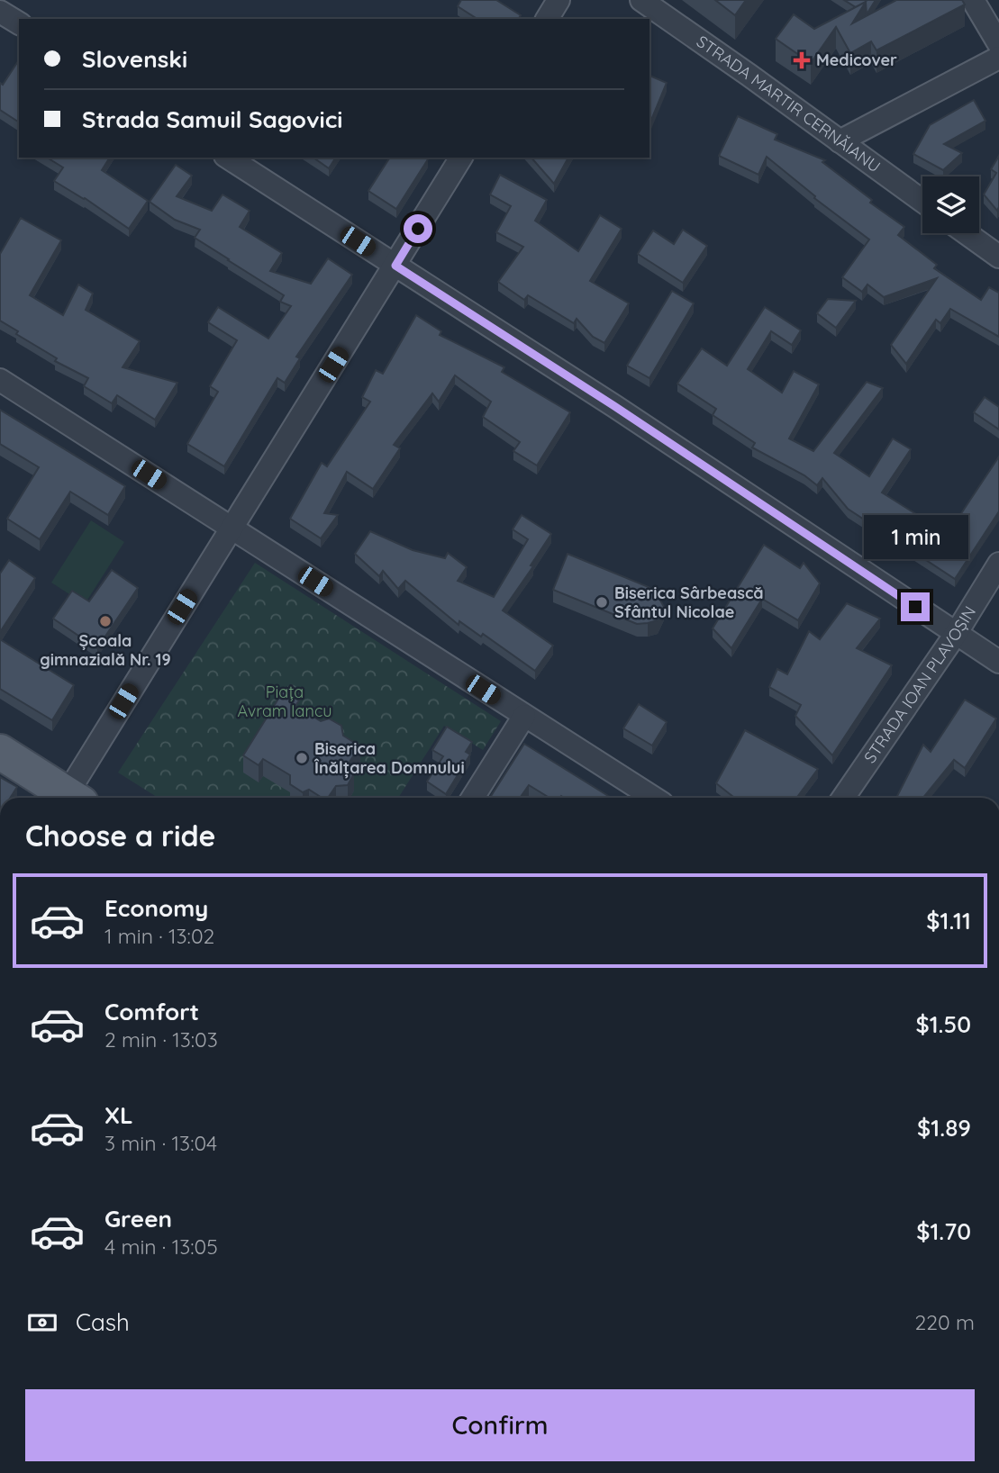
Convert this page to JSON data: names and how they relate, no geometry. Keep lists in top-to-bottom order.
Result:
{
  "streets": {
    "street": ["STRADA MARTIR CERNĂIANU", "STRADA IOAN PLAVOȘIN"]
  },
  "parks": ["Piața Avram Iancu"],
  "places": {
    "health": ["Medicover"],
    "other": ["Biserica Sârbească Sfântul Nicolae", "Școala gimnazială Nr. 19", "Biserica Înălțarea Domnului"]
  },
  "page": {
    "banner": ["Slovenski", "Strada Samuil Sagovici"],
    "bubble": "1 min",
    "heading": "Choose a ride",
    "list": [
      {
        "name": "Economy",
        "note": "1 min · 13:02",
        "value": "$1.11"
      },
      {
        "name": "Comfort",
        "note": "2 min · 13:03",
        "value": "$1.50"
      },
      {
        "name": "XL",
        "note": "3 min · 13:04",
        "value": "$1.89"
      },
      {
        "name": "Green",
        "note": "4 min · 13:05",
        "value": "$1.70"
      }
    ],
    "pay": ["Cash", "220 m"],
    "buttons": "Confirm"
  }
}
